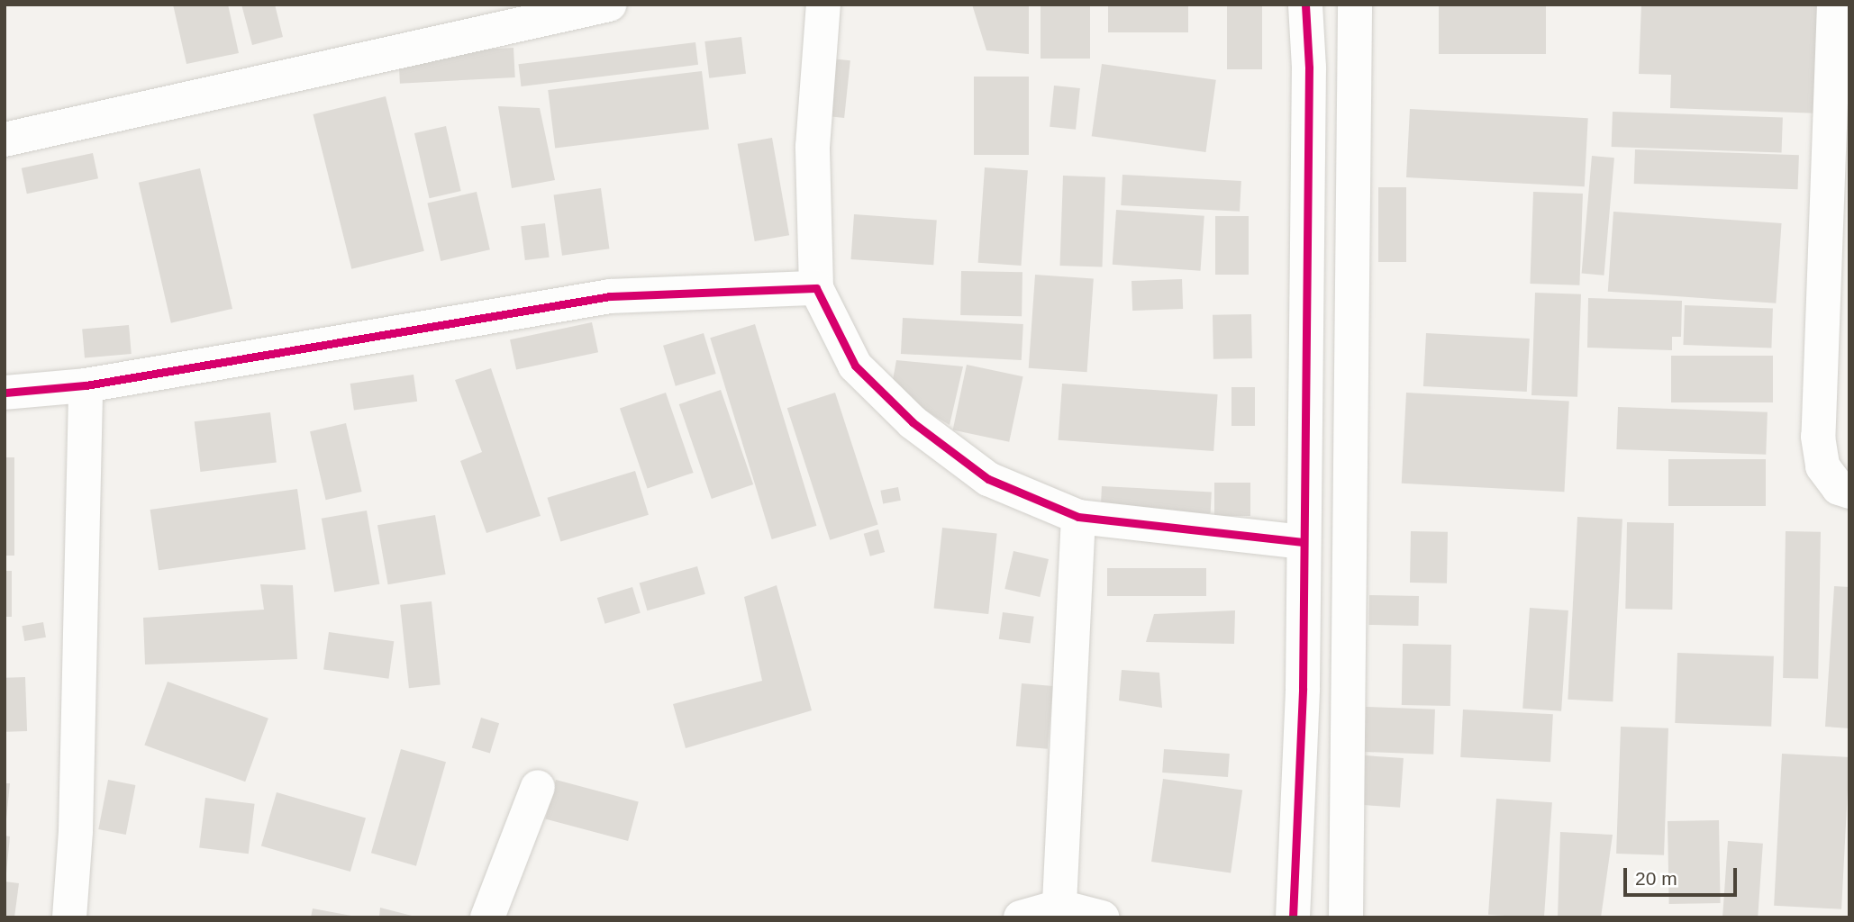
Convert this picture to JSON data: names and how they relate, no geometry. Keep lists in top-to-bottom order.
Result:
{
  "scale_bar": "20 m"
}
